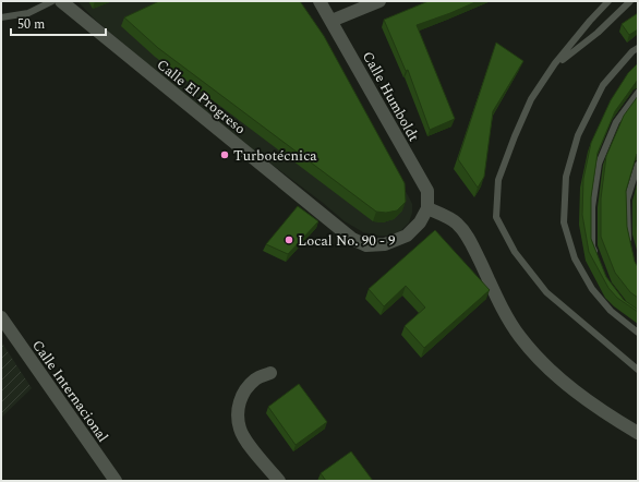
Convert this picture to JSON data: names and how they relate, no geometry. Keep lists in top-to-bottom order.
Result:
{
  "streets": {
    "street": ["Calle El Progreso", "Calle Humboldt", "Calle Internacional"]
  },
  "crossings": [
    ["Calle El Progreso", "Calle Humboldt"]
  ],
  "places": ["Turbotécnica", "Local No. 90 - 9"],
  "scale_bar": "50 m"
}
